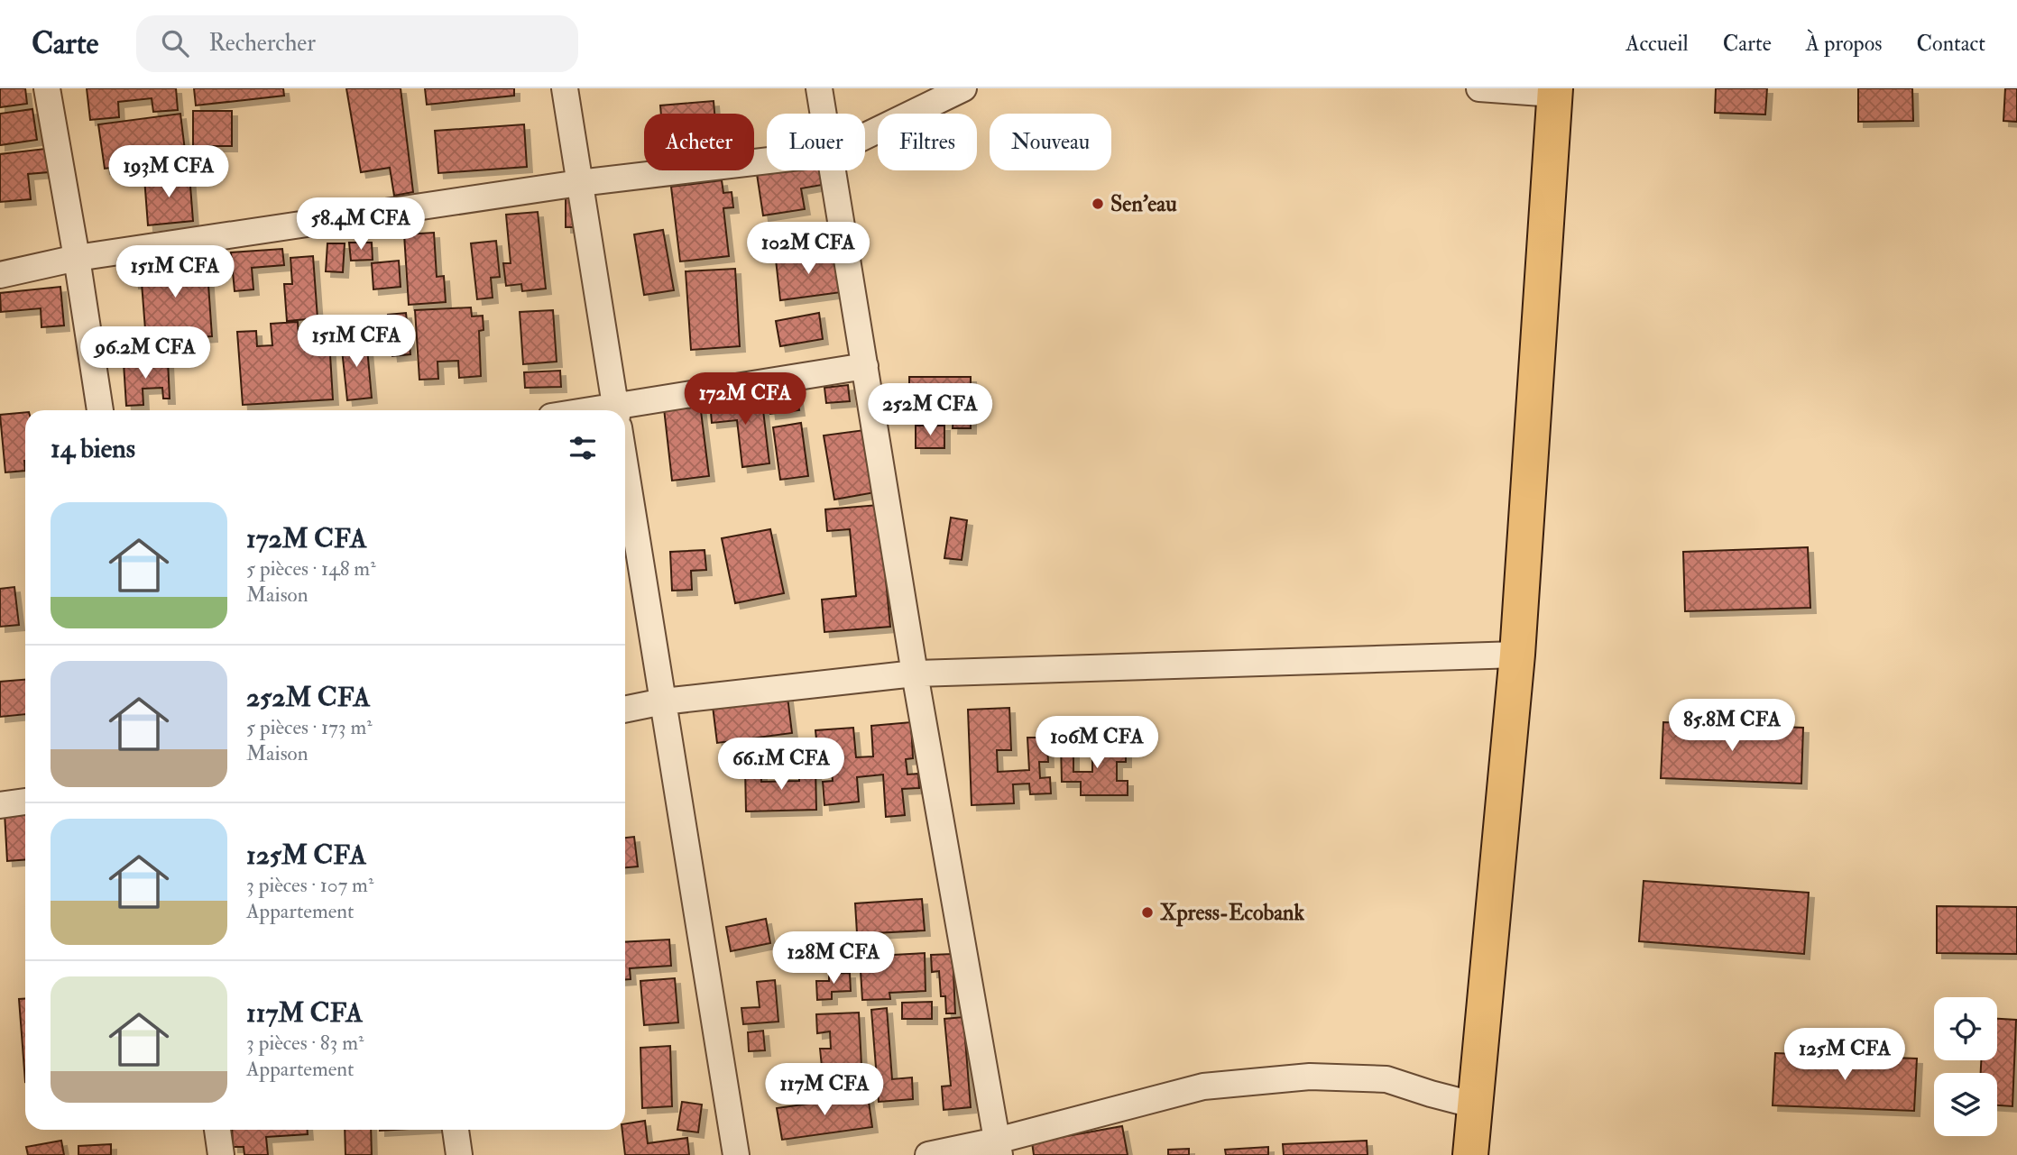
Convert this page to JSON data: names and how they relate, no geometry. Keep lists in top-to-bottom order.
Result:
{
  "places": ["Sen'eau", "Xpress-Ecobank"],
  "page": {
    "header": "Carte",
    "search": "Rechercher",
    "nav": [
      "Accueil",
      "Carte",
      "À propos",
      "Contact"
    ],
    "chip": [
      "Acheter",
      "Louer",
      "Filtres",
      "Nouveau"
    ],
    "price": [
      "193M CFA",
      "58.4M CFA",
      "102M CFA",
      "151M CFA",
      "151M CFA",
      "96.2M CFA",
      "172M CFA",
      "252M CFA",
      "85.8M CFA",
      "106M CFA",
      "66.1M CFA",
      "128M CFA",
      "125M CFA",
      "117M CFA"
    ],
    "heading": "14 biens",
    "list": [
      {
        "name": "172M CFA",
        "note": "5 pièces · 148 m² · Maison"
      },
      {
        "name": "252M CFA",
        "note": "5 pièces · 173 m² · Maison"
      },
      {
        "name": "125M CFA",
        "note": "3 pièces · 107 m² · Appartement"
      },
      {
        "name": "117M CFA",
        "note": "3 pièces · 83 m² · Appartement"
      }
    ]
  }
}
